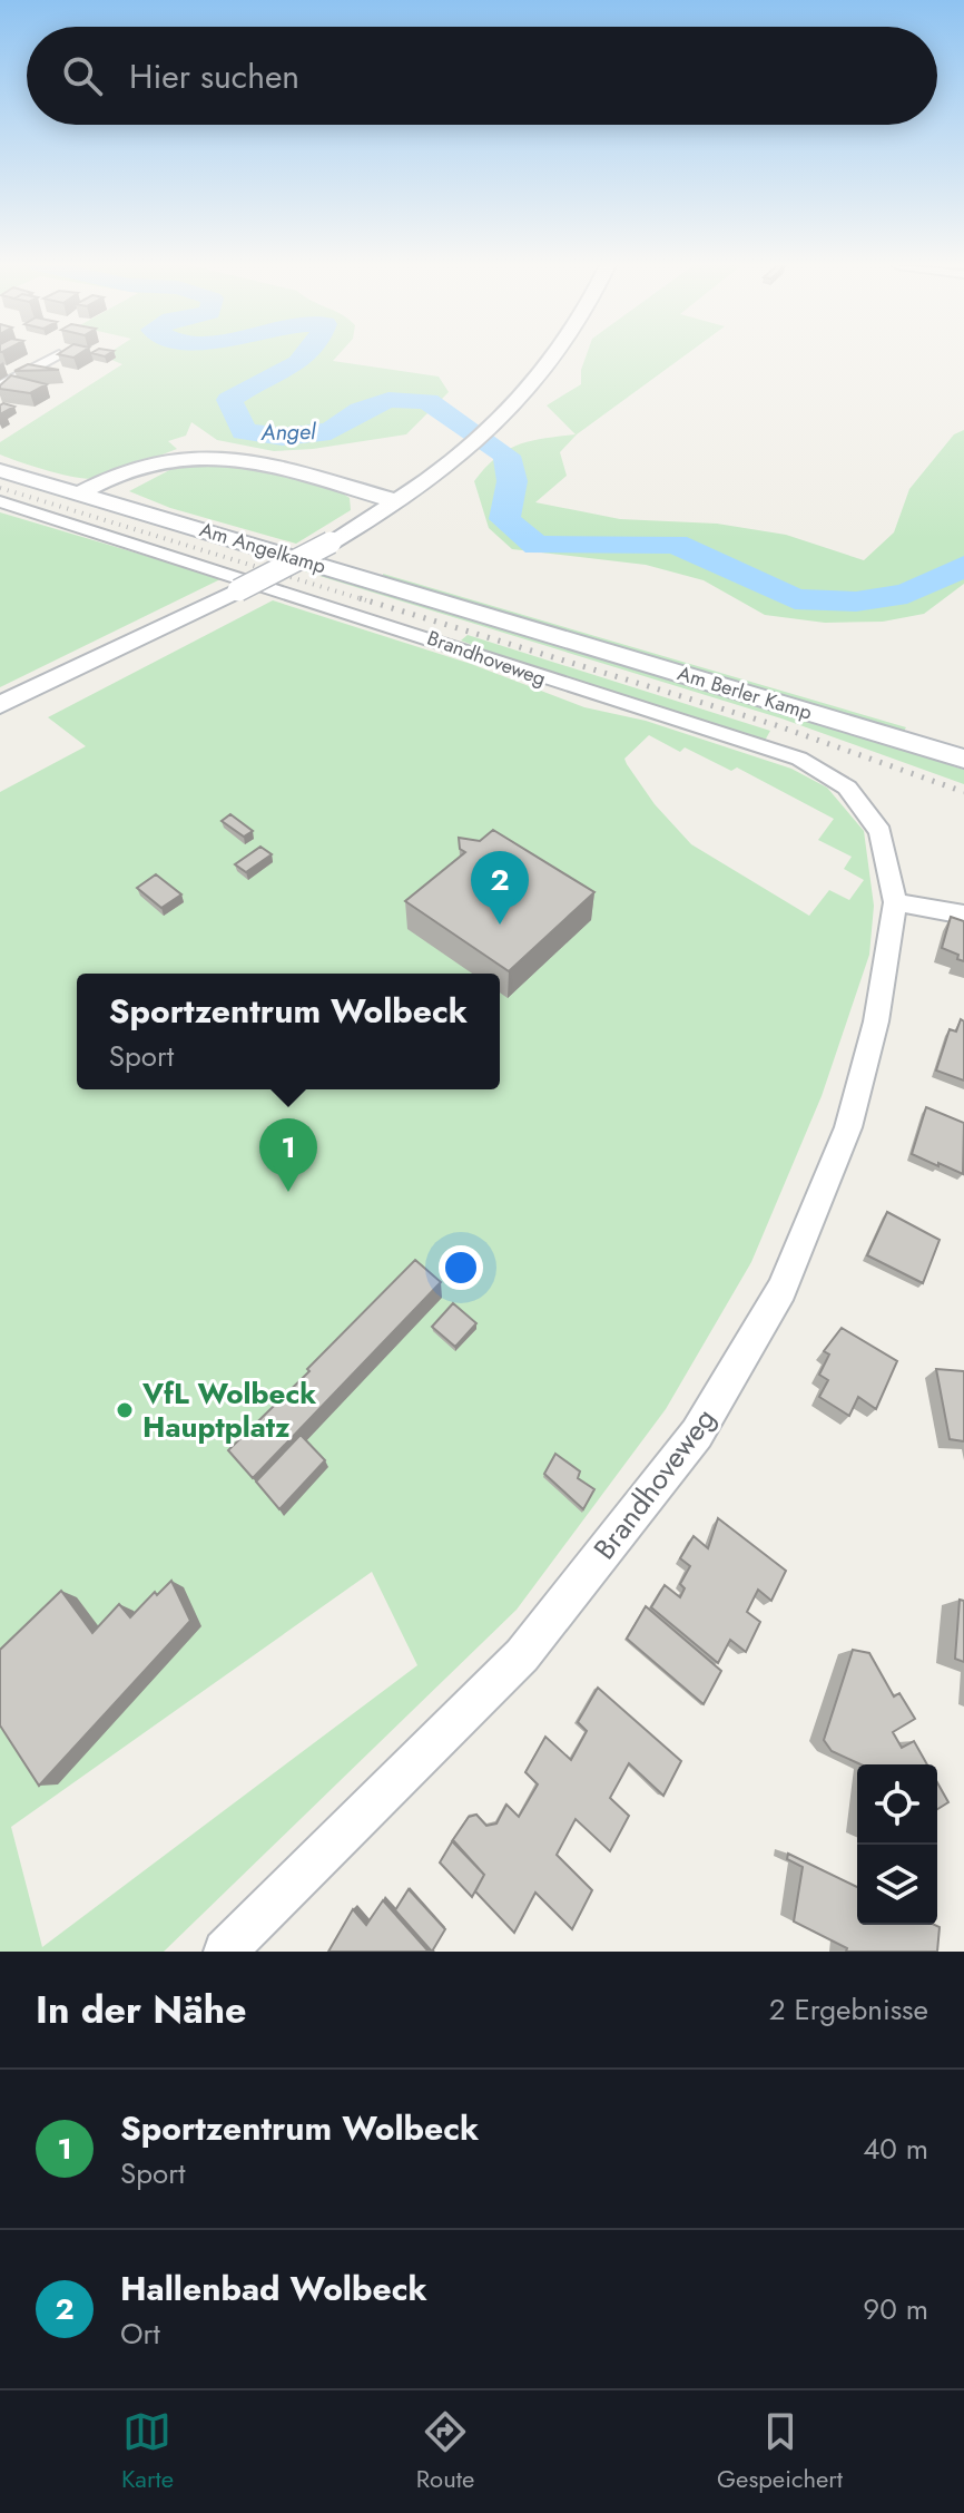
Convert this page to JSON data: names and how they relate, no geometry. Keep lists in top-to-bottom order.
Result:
{
  "streets": {
    "main road": ["Am Angelkamp", "Am Berler Kamp"],
    "street": ["Brandhoveweg"]
  },
  "crossings": [
    ["Am Angelkamp", "Am Berler Kamp"]
  ],
  "water": ["Angel"],
  "places": ["VfL Wolbeck Hauptplatz"],
  "page": {
    "search": "Hier suchen",
    "pins": ["2", "1"],
    "popup": ["Sportzentrum Wolbeck", "Sport"],
    "heading": ["In der Nähe", "2 Ergebnisse"],
    "list": [
      {
        "mark": "1",
        "name": "Sportzentrum Wolbeck",
        "note": "Sport",
        "value": "40 m"
      },
      {
        "mark": "2",
        "name": "Hallenbad Wolbeck",
        "note": "Ort",
        "value": "90 m"
      }
    ],
    "nav": ["Karte", "Route", "Gespeichert"]
  }
}
